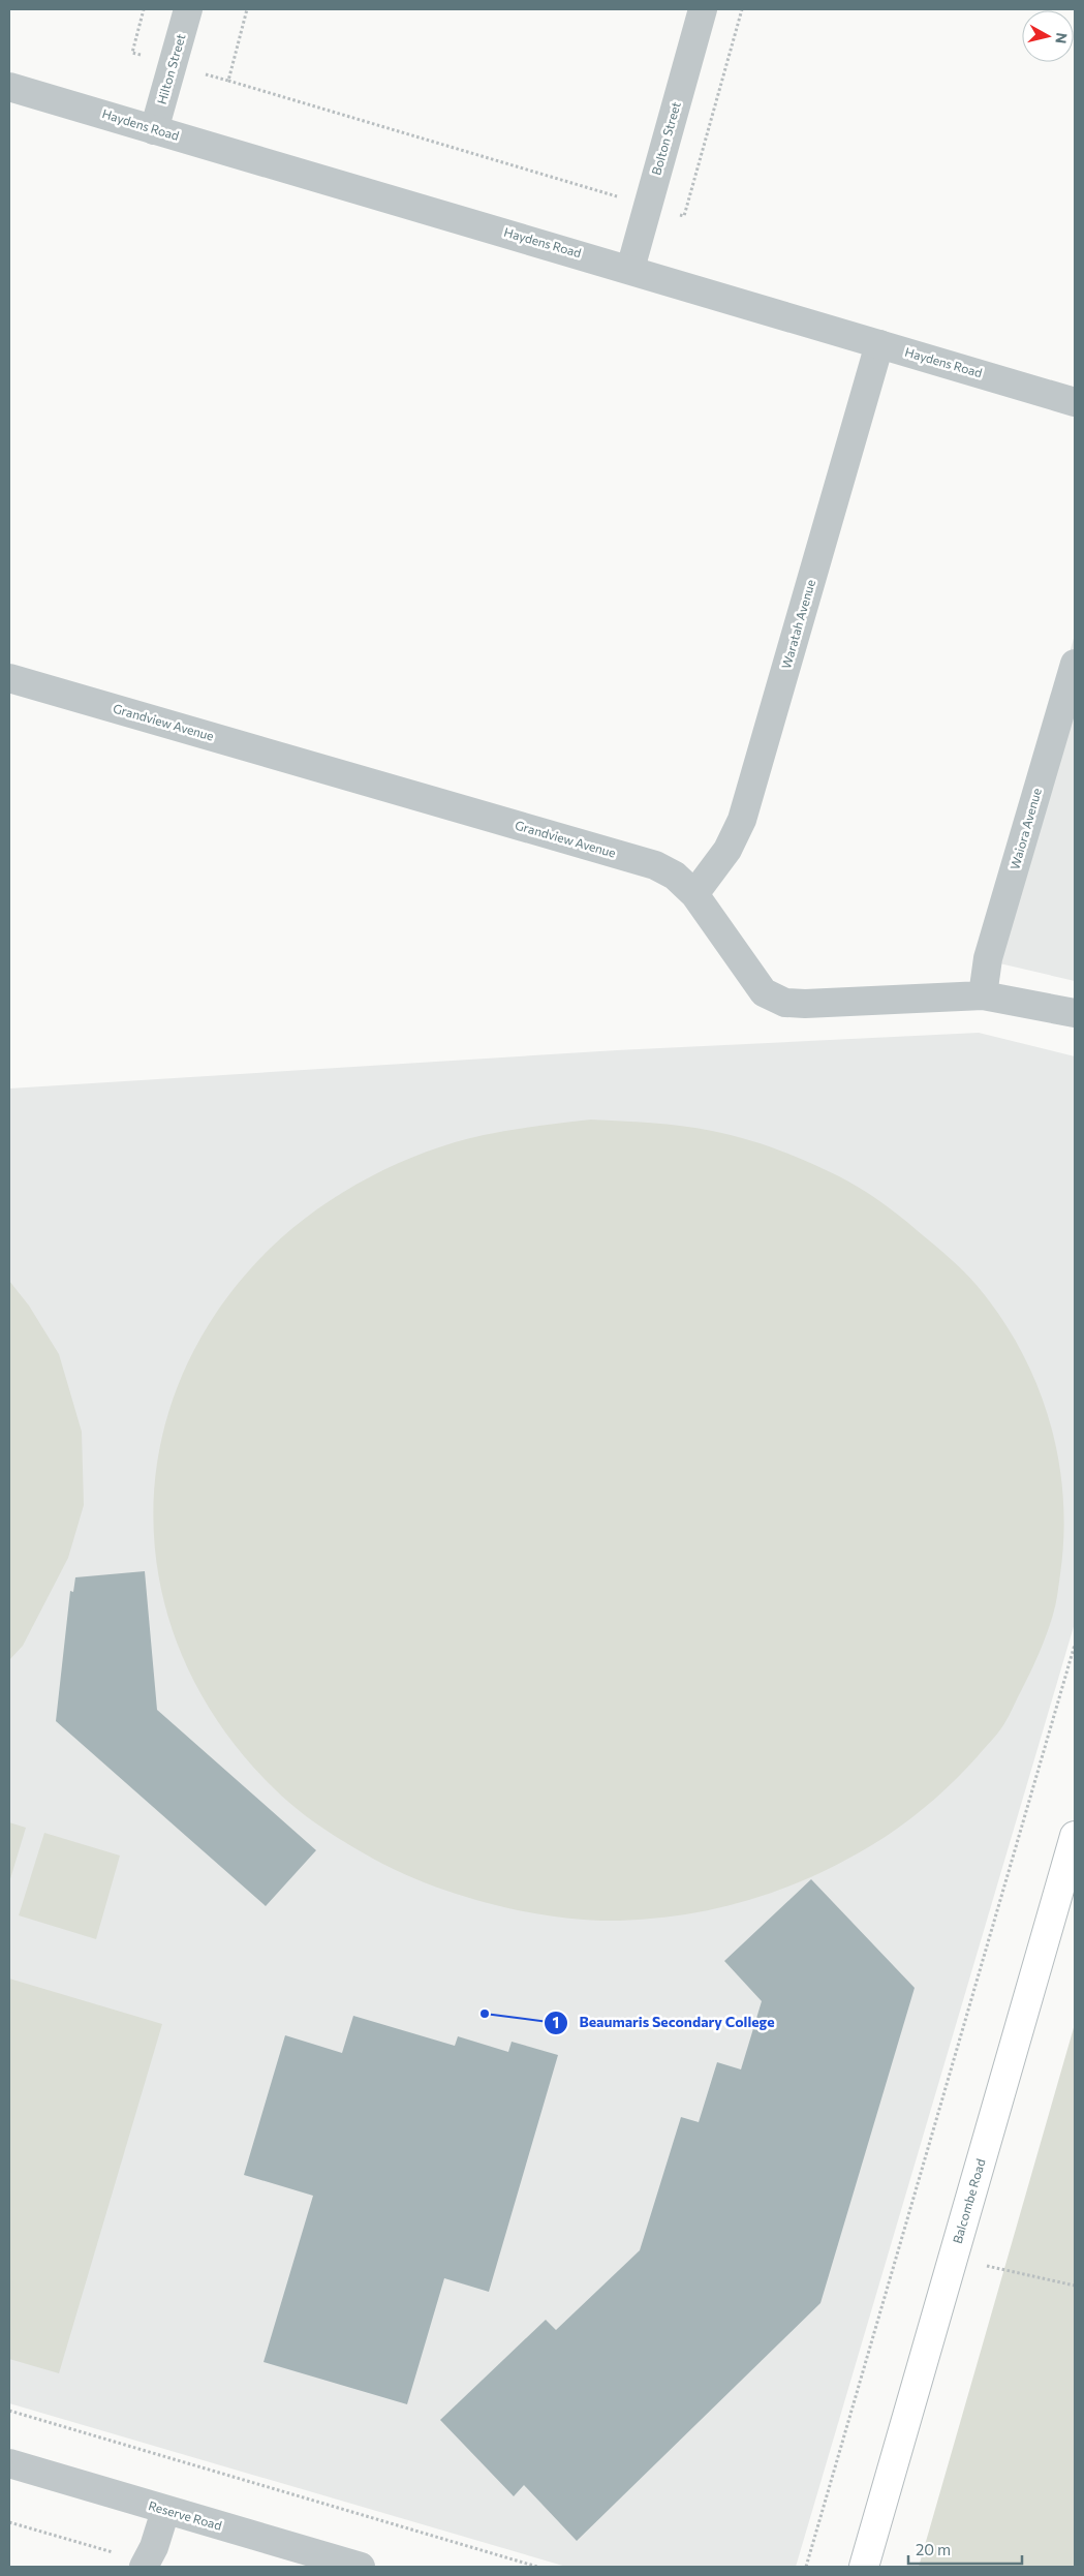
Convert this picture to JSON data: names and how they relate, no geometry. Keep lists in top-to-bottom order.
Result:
{
  "streets": {
    "main road": ["Balcombe Road"],
    "street": [
      "Hilton Street",
      "Haydens Road",
      "Bolton Street",
      "Waratah Avenue",
      "Grandview Avenue",
      "Waiora Avenue",
      "Reserve Road"
    ]
  },
  "crossings": [
    ["Hilton Street", "Haydens Road"],
    ["Haydens Road", "Bolton Street"],
    ["Haydens Road", "Waratah Avenue"],
    ["Waratah Avenue", "Grandview Avenue"],
    ["Grandview Avenue", "Waiora Avenue"]
  ],
  "places": ["Beaumaris Secondary College"],
  "scale_bar": "20 m",
  "north": "right"
}
